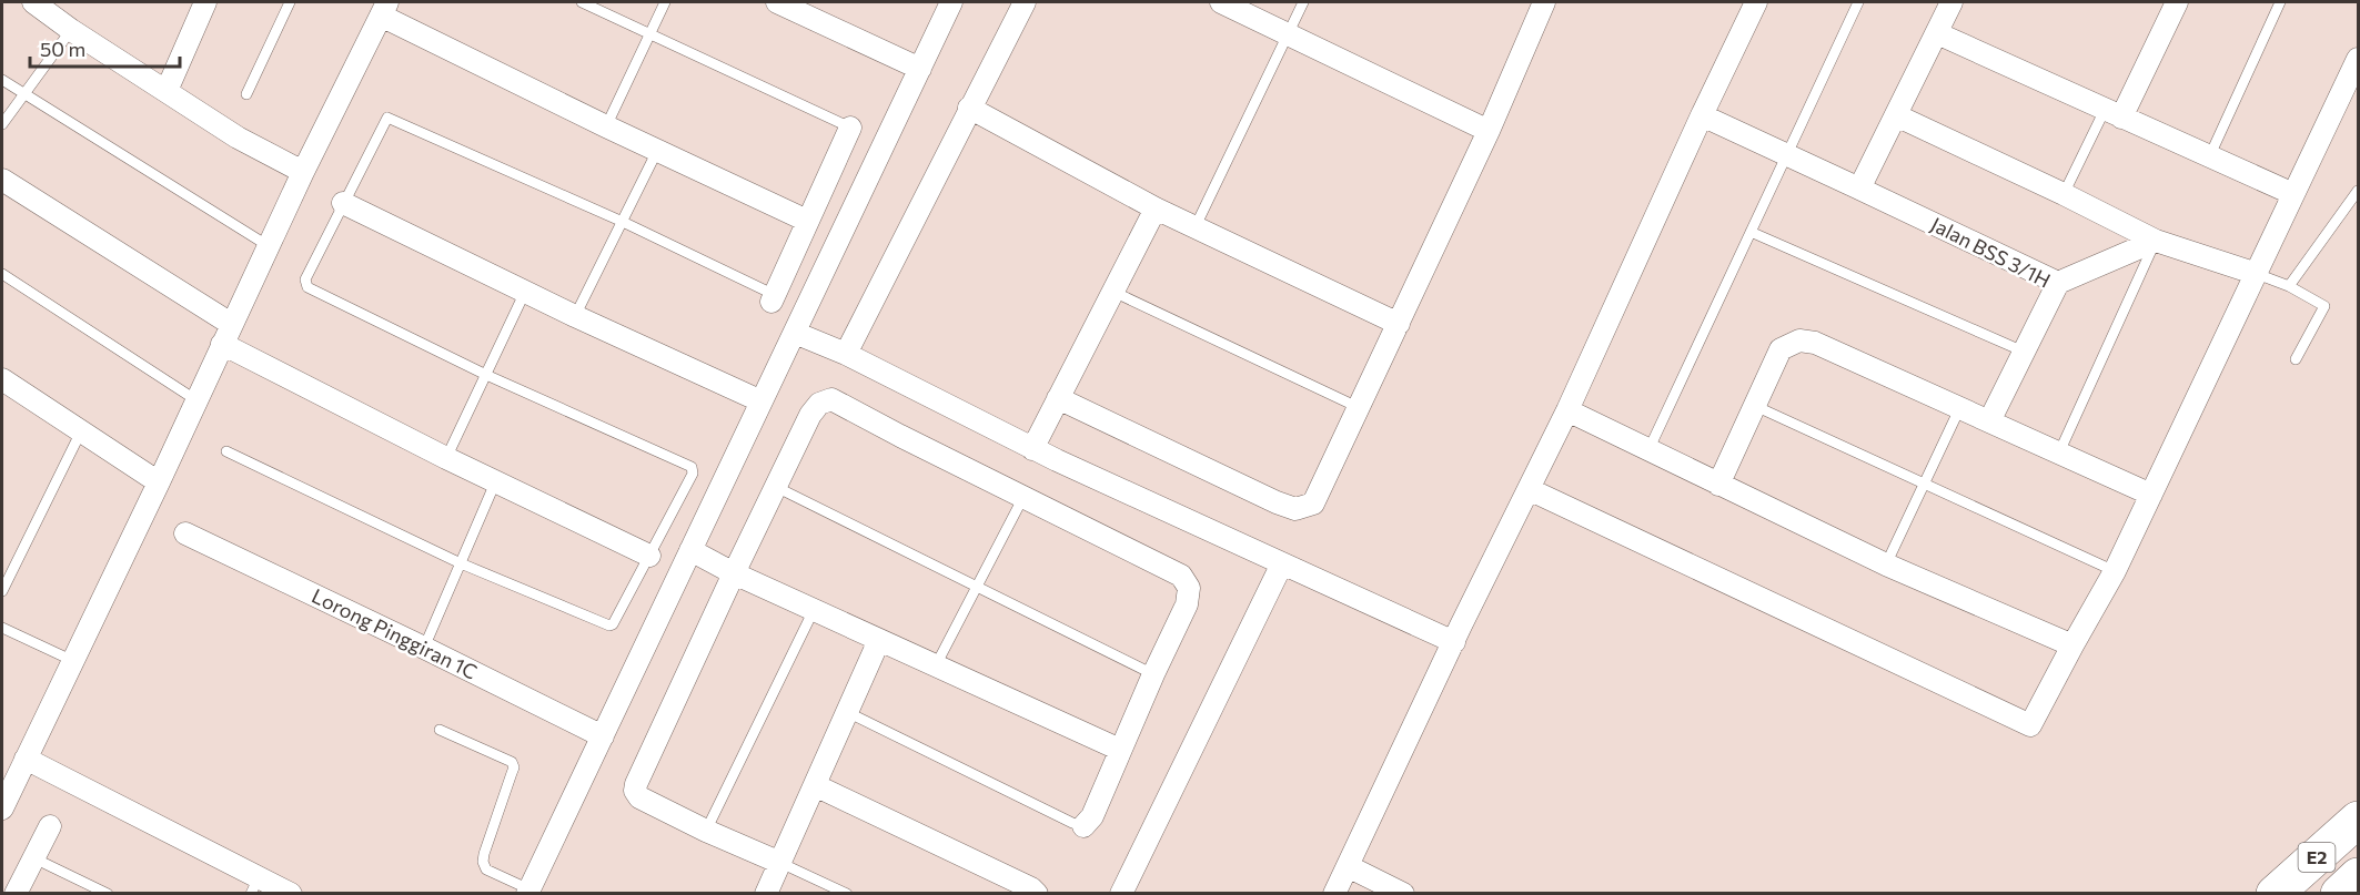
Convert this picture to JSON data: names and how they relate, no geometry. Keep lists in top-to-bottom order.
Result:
{
  "streets": {
    "highway": ["E2"],
    "street": ["Jalan BSS 3/1H", "Lorong Pinggiran 1C"]
  },
  "scale_bar": "50 m"
}
